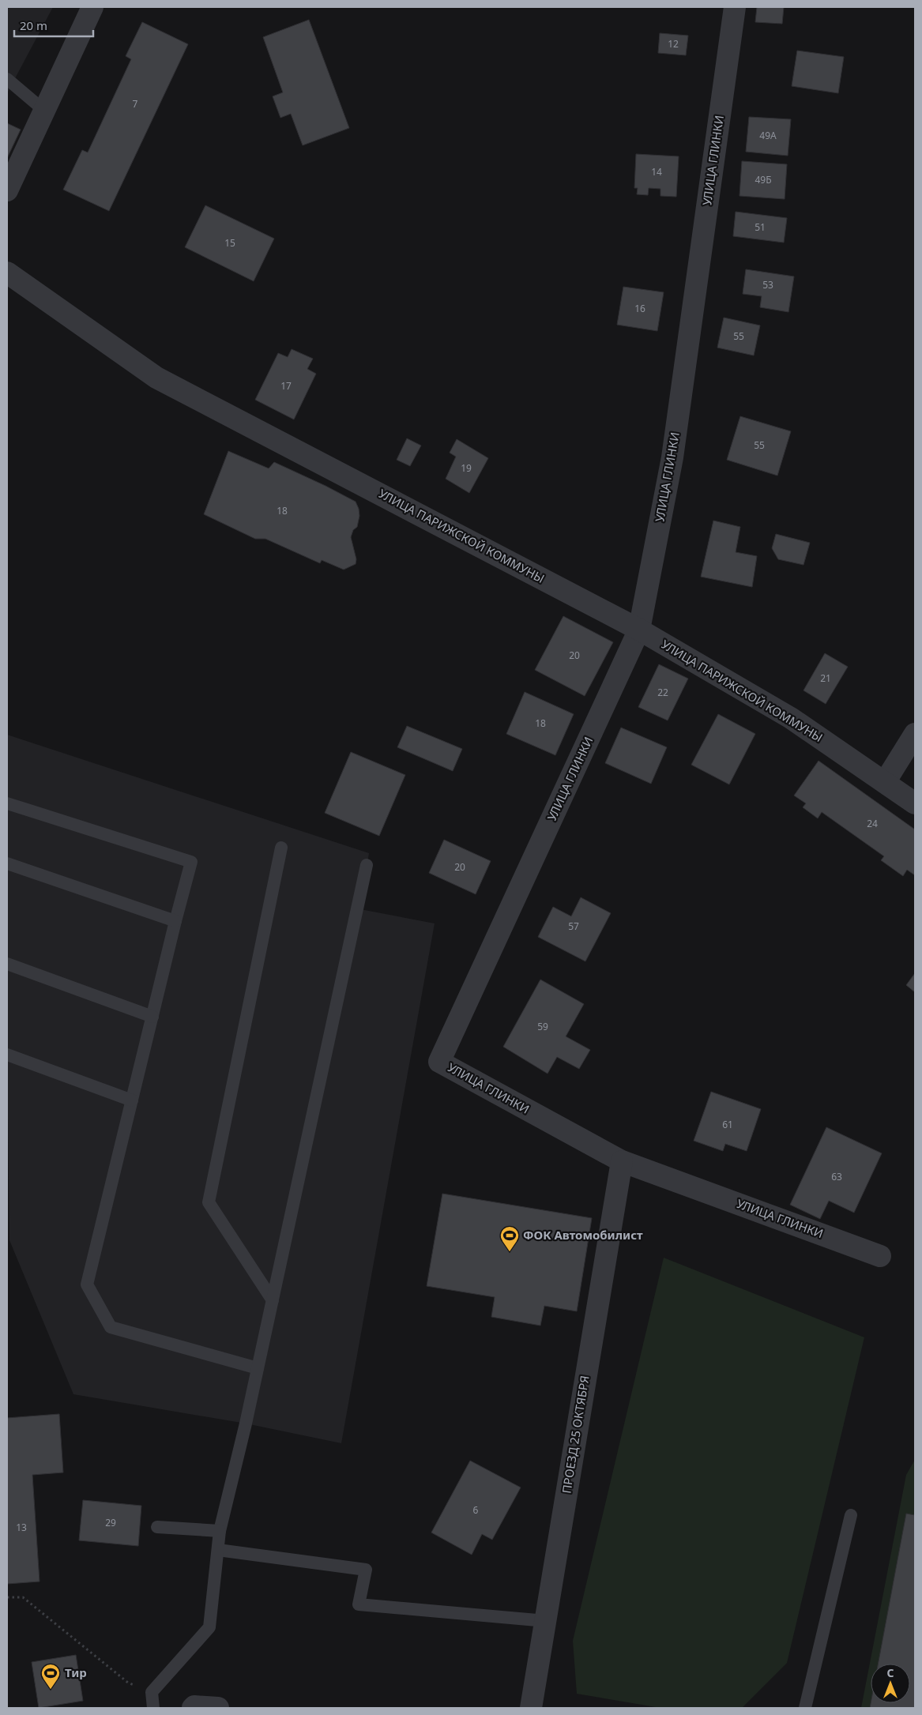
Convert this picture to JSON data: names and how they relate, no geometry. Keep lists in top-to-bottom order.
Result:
{
  "streets": {
    "street": ["УЛИЦА ГЛИНКИ", "УЛИЦА ПАРИЖСКОЙ КОММУНЫ", "ПРОЕЗД 25 ОКТЯБРЯ"]
  },
  "crossings": [
    ["УЛИЦА ГЛИНКИ", "УЛИЦА ПАРИЖСКОЙ КОММУНЫ"],
    ["УЛИЦА ГЛИНКИ", "ПРОЕЗД 25 ОКТЯБРЯ"]
  ],
  "places": {
    "sports": ["ФОК Автомобилист", "Тир"]
  },
  "house_numbers": [
    "12",
    "7",
    "49А",
    "14",
    "49Б",
    "51",
    "15",
    "53",
    "16",
    "55",
    "17",
    "55",
    "19",
    "18",
    "20",
    "21",
    "22",
    "18",
    "24",
    "20",
    "57",
    "59",
    "61",
    "63",
    "6",
    "29",
    "13"
  ],
  "scale_bar": "20 m",
  "north": "top"
}
